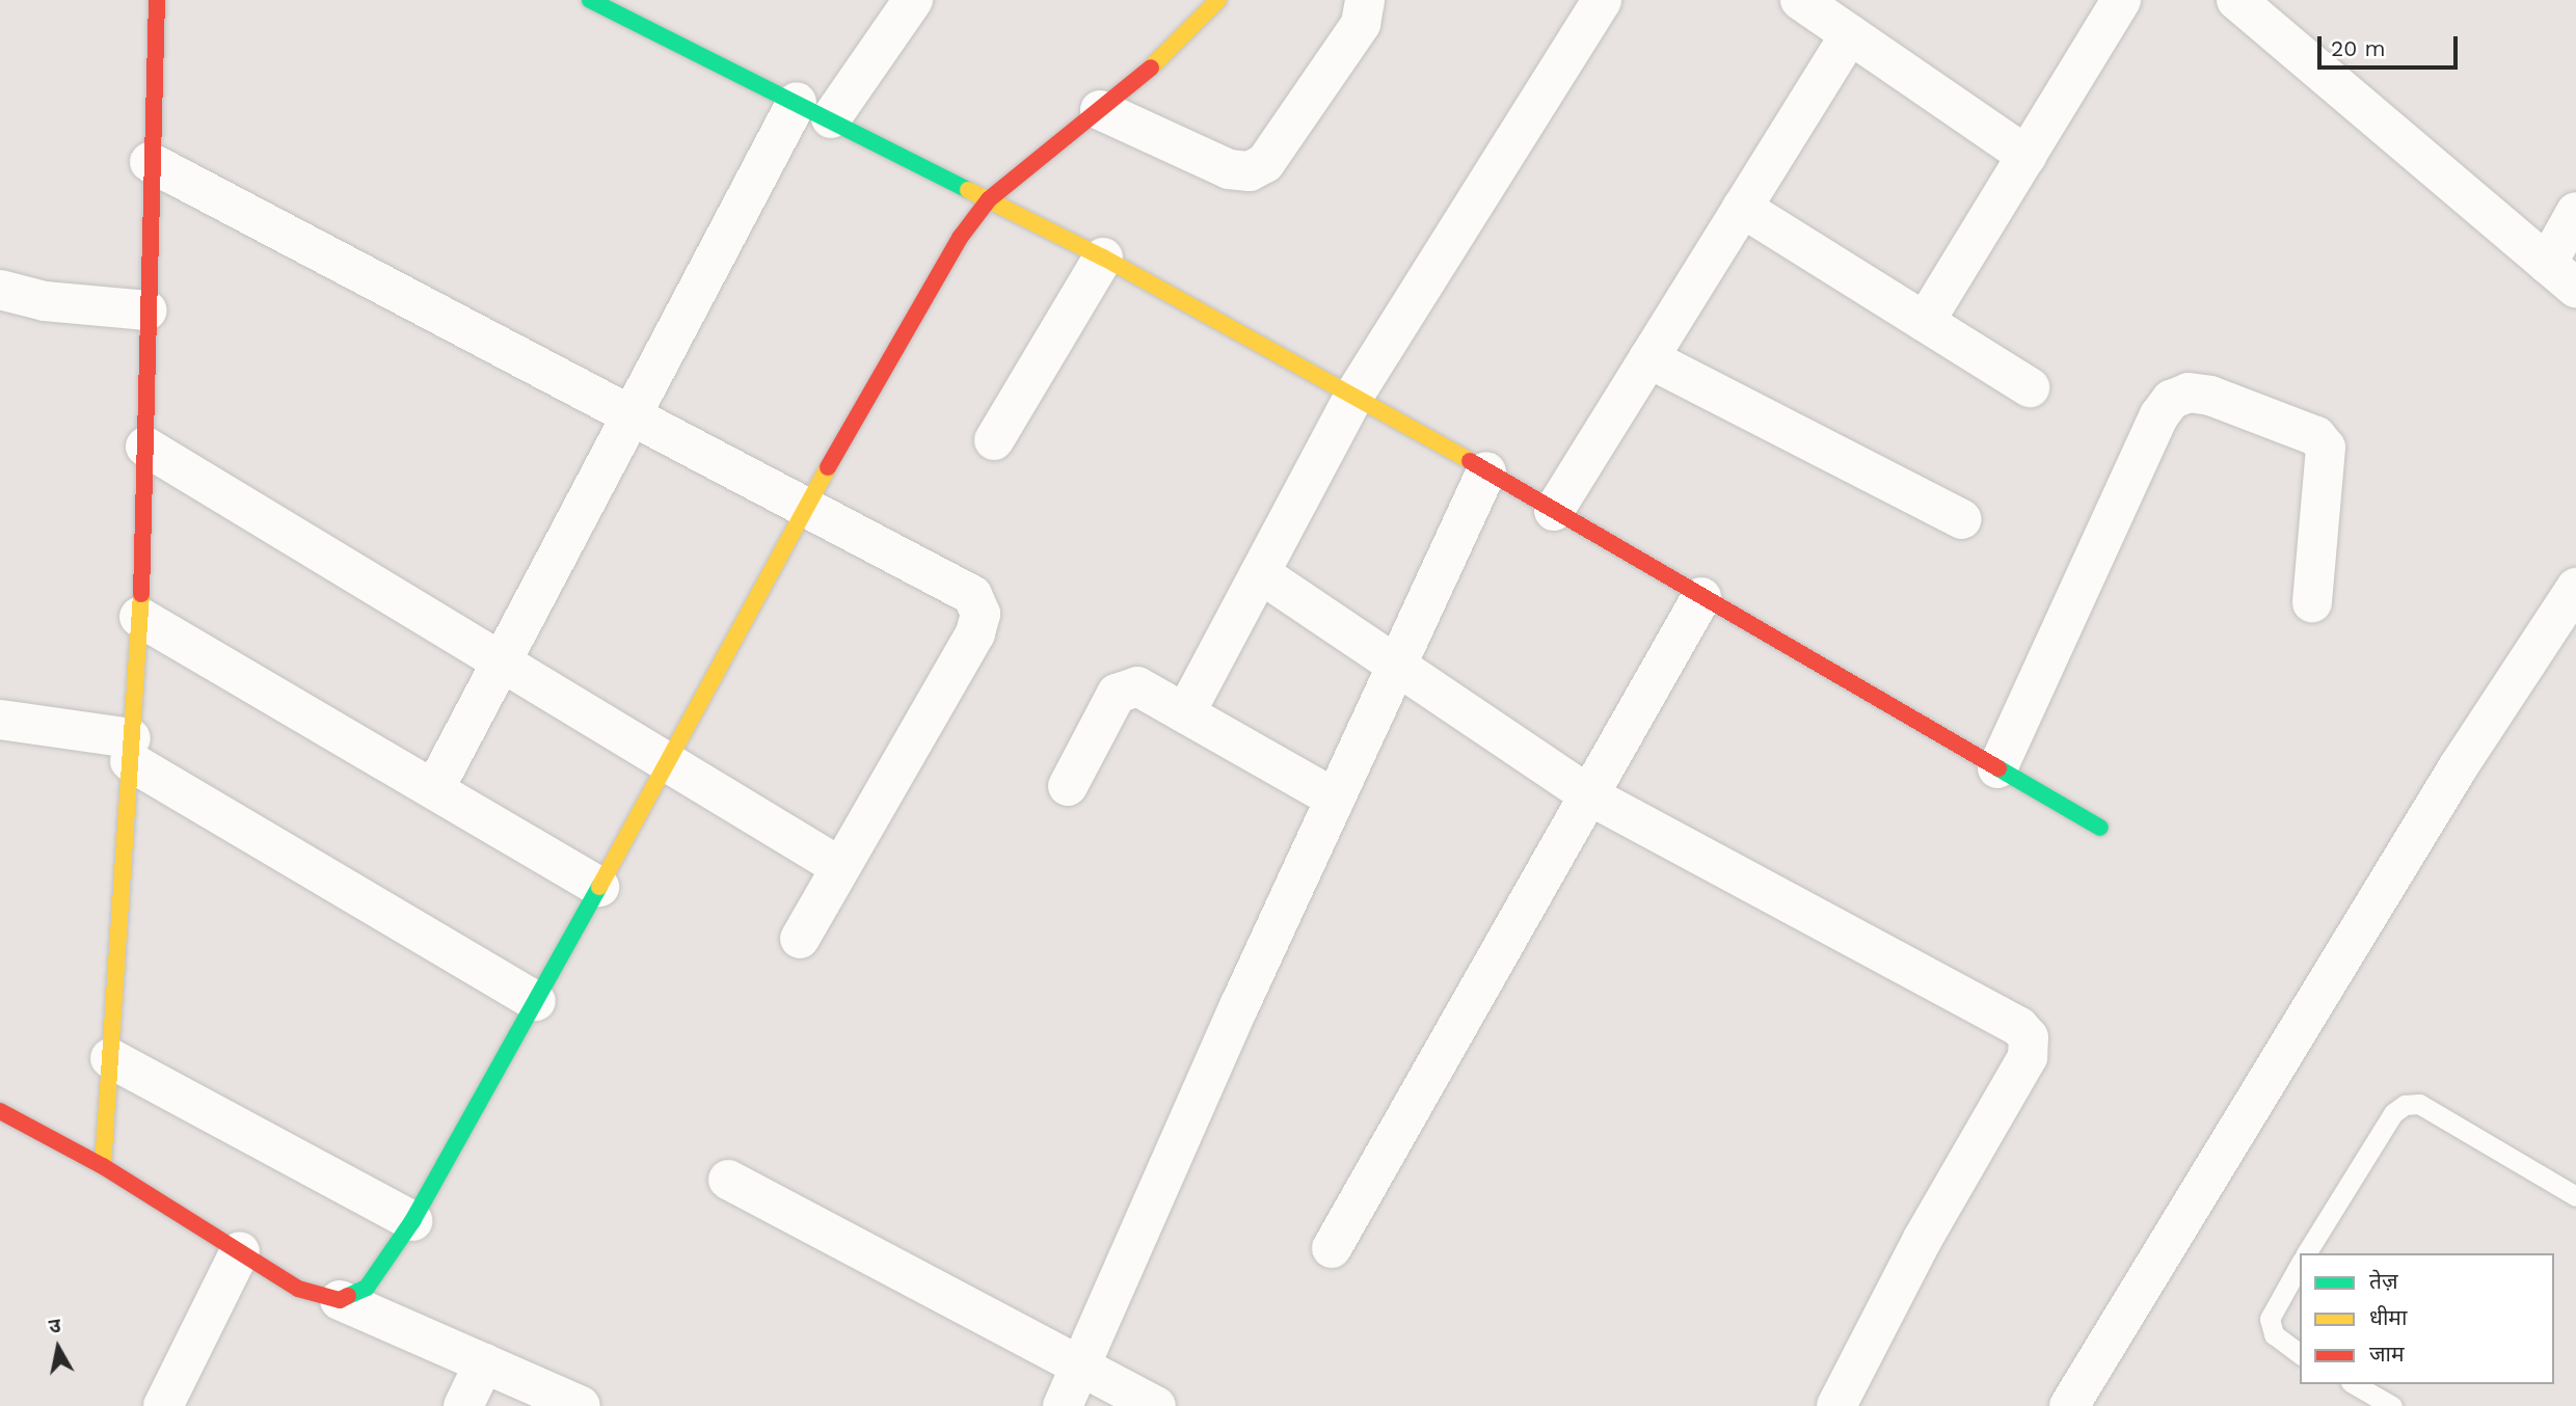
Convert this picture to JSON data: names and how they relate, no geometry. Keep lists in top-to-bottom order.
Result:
{
  "legend": ["तेज़", "धीमा", "जाम"],
  "scale_bar": "20 m",
  "north": "top"
}
